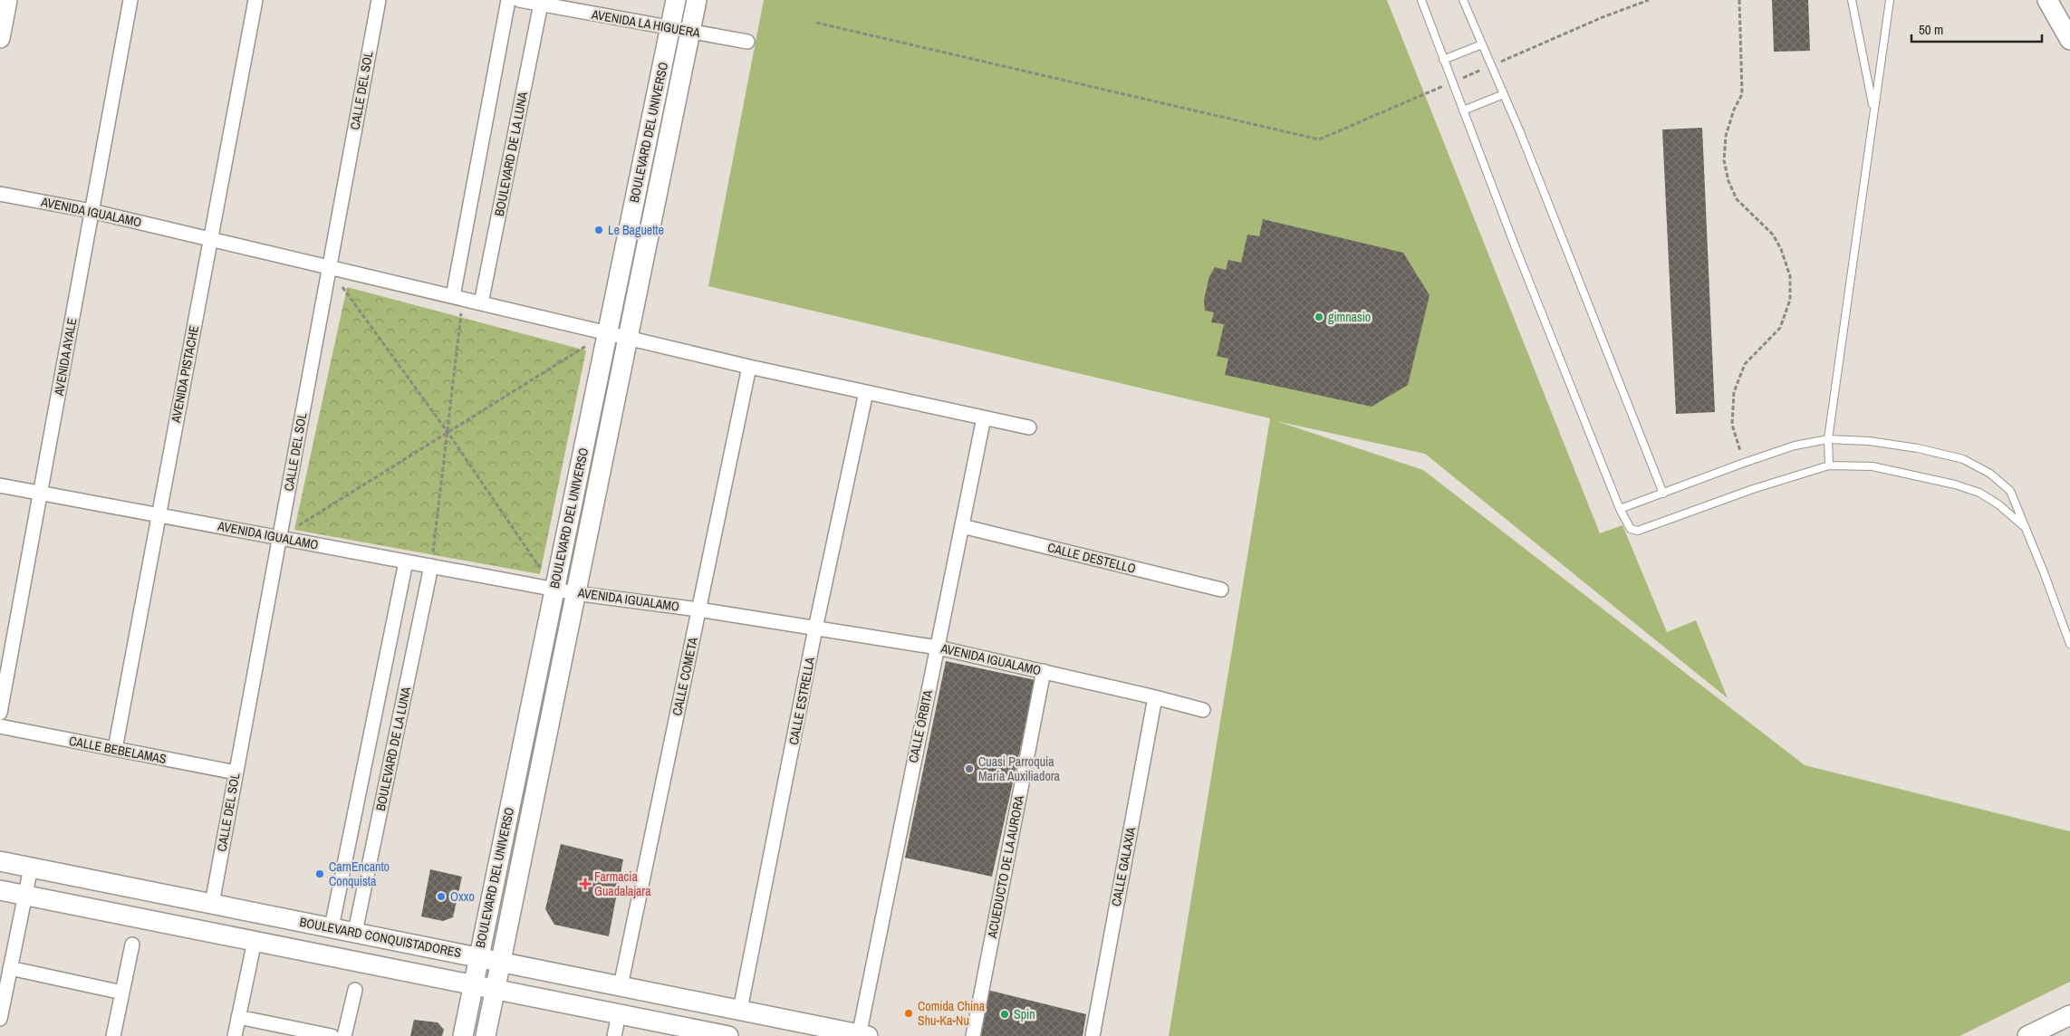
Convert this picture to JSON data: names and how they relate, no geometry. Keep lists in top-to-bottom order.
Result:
{
  "streets": {
    "street": [
      "AVENIDA LA HIGUERA",
      "CALLE DEL SOL",
      "BOULEVARD DEL UNIVERSO",
      "BOULEVARD DE LA LUNA",
      "AVENIDA IGUALAMO",
      "AVENIDA AYALE",
      "AVENIDA PISTACHE",
      "CALLE DESTELLO",
      "CALLE COMETA",
      "CALLE ESTRELLA",
      "CALLE ÓRBITA",
      "CALLE BEBELAMAS",
      "ACUEDUCTO DE LA AURORA",
      "CALLE GALAXIA",
      "BOULEVARD CONQUISTADORES"
    ]
  },
  "crossings": [
    ["AVENIDA LA HIGUERA", "BOULEVARD DEL UNIVERSO"],
    ["AVENIDA LA HIGUERA", "BOULEVARD DE LA LUNA"],
    ["CALLE DEL SOL", "AVENIDA IGUALAMO"],
    ["CALLE DEL SOL", "CALLE BEBELAMAS"],
    ["CALLE DEL SOL", "BOULEVARD CONQUISTADORES"],
    ["BOULEVARD DEL UNIVERSO", "AVENIDA IGUALAMO"],
    ["BOULEVARD DEL UNIVERSO", "BOULEVARD CONQUISTADORES"],
    ["BOULEVARD DE LA LUNA", "AVENIDA IGUALAMO"],
    ["BOULEVARD DE LA LUNA", "BOULEVARD CONQUISTADORES"],
    ["AVENIDA IGUALAMO", "AVENIDA AYALE"],
    ["AVENIDA IGUALAMO", "AVENIDA PISTACHE"],
    ["AVENIDA IGUALAMO", "CALLE COMETA"],
    ["AVENIDA IGUALAMO", "CALLE ESTRELLA"],
    ["AVENIDA IGUALAMO", "CALLE ÓRBITA"],
    ["AVENIDA IGUALAMO", "ACUEDUCTO DE LA AURORA"],
    ["AVENIDA IGUALAMO", "CALLE GALAXIA"],
    ["AVENIDA PISTACHE", "CALLE BEBELAMAS"],
    ["CALLE DESTELLO", "CALLE ÓRBITA"],
    ["CALLE COMETA", "BOULEVARD CONQUISTADORES"],
    ["CALLE ESTRELLA", "BOULEVARD CONQUISTADORES"],
    ["CALLE ÓRBITA", "BOULEVARD CONQUISTADORES"]
  ],
  "places": {
    "other": [
      "Le Baguette",
      "gimnasio",
      "Cuasi Parroquia María Auxiliadora",
      "CarnEncanto Conquista",
      "Oxxo",
      "Comida China Shu-Ka-Nu",
      "Spin"
    ],
    "health": ["Farmacia Guadalajara"]
  },
  "scale_bar": "50 m"
}
